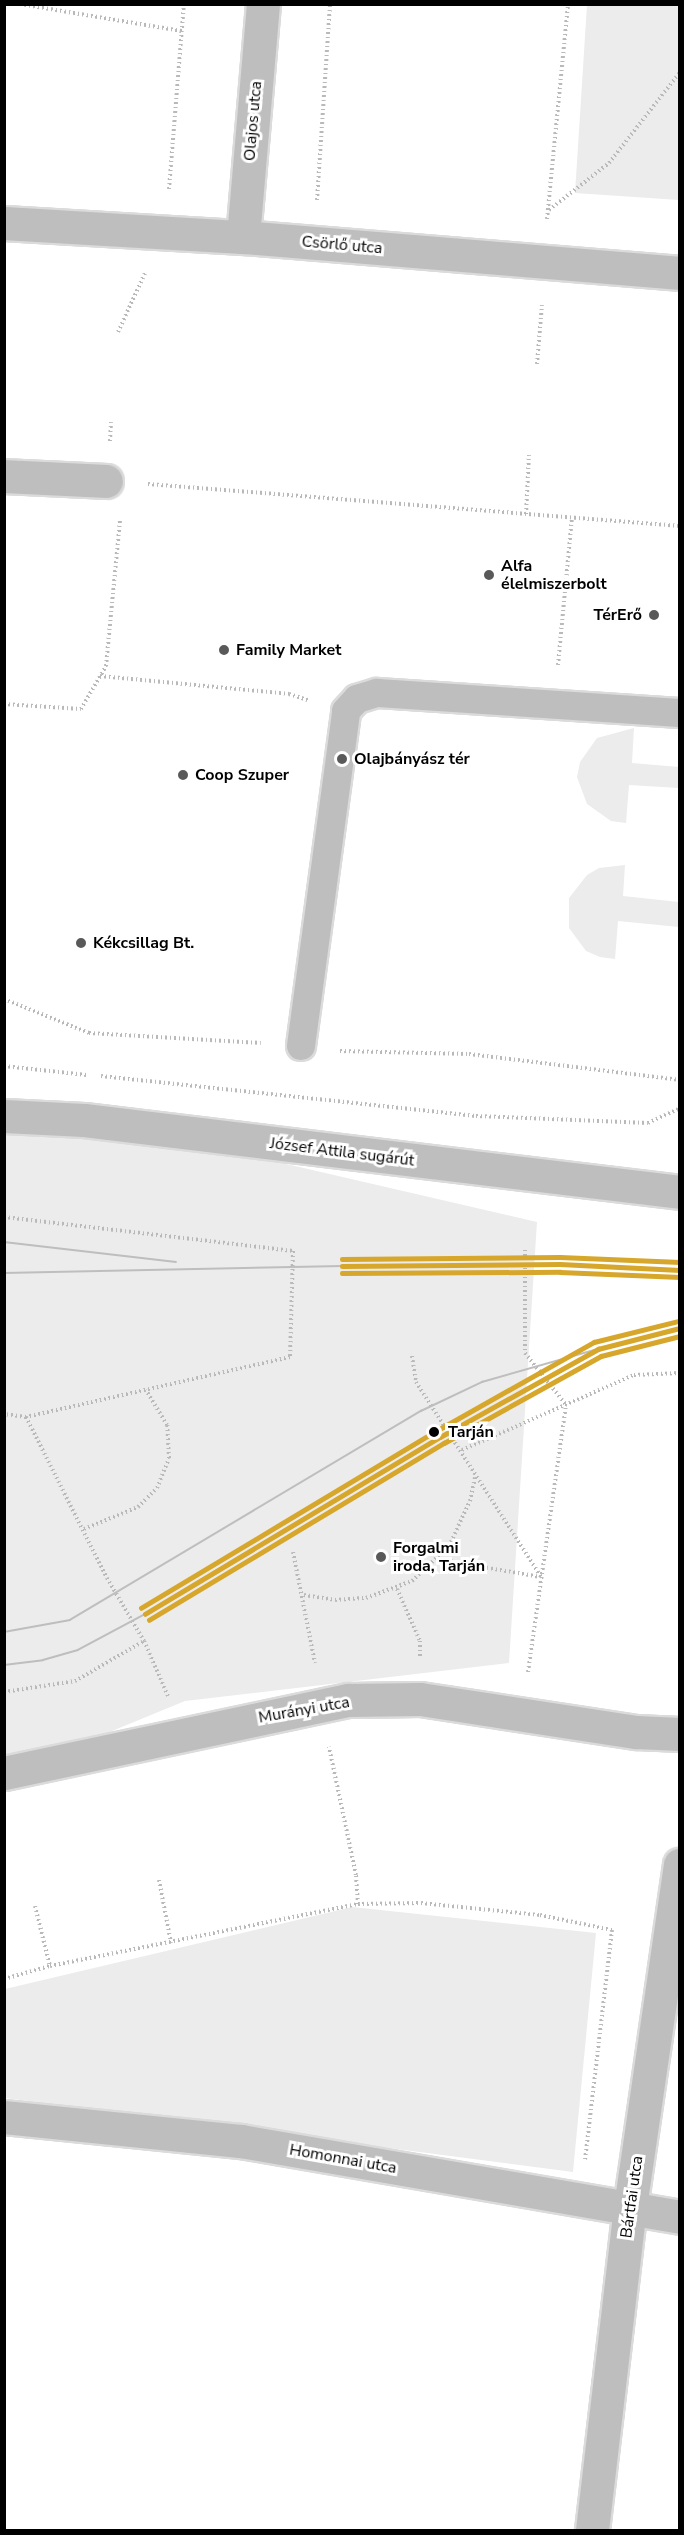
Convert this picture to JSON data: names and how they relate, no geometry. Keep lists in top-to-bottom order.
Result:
{
  "streets": {
    "street": [
      "Olajos utca",
      "Csörlő utca",
      "József Attila sugárút",
      "Murányi utca",
      "Homonnai utca",
      "Bártfai utca"
    ]
  },
  "crossings": [
    ["Olajos utca", "Csörlő utca"],
    ["Homonnai utca", "Bártfai utca"]
  ],
  "places": [
    "Alfa élelmiszerbolt",
    "TérErő",
    "Family Market",
    "Olajbányász tér",
    "Coop Szuper",
    "Kékcsillag Bt.",
    "Tarján",
    "Forgalmi iroda, Tarján"
  ]
}
